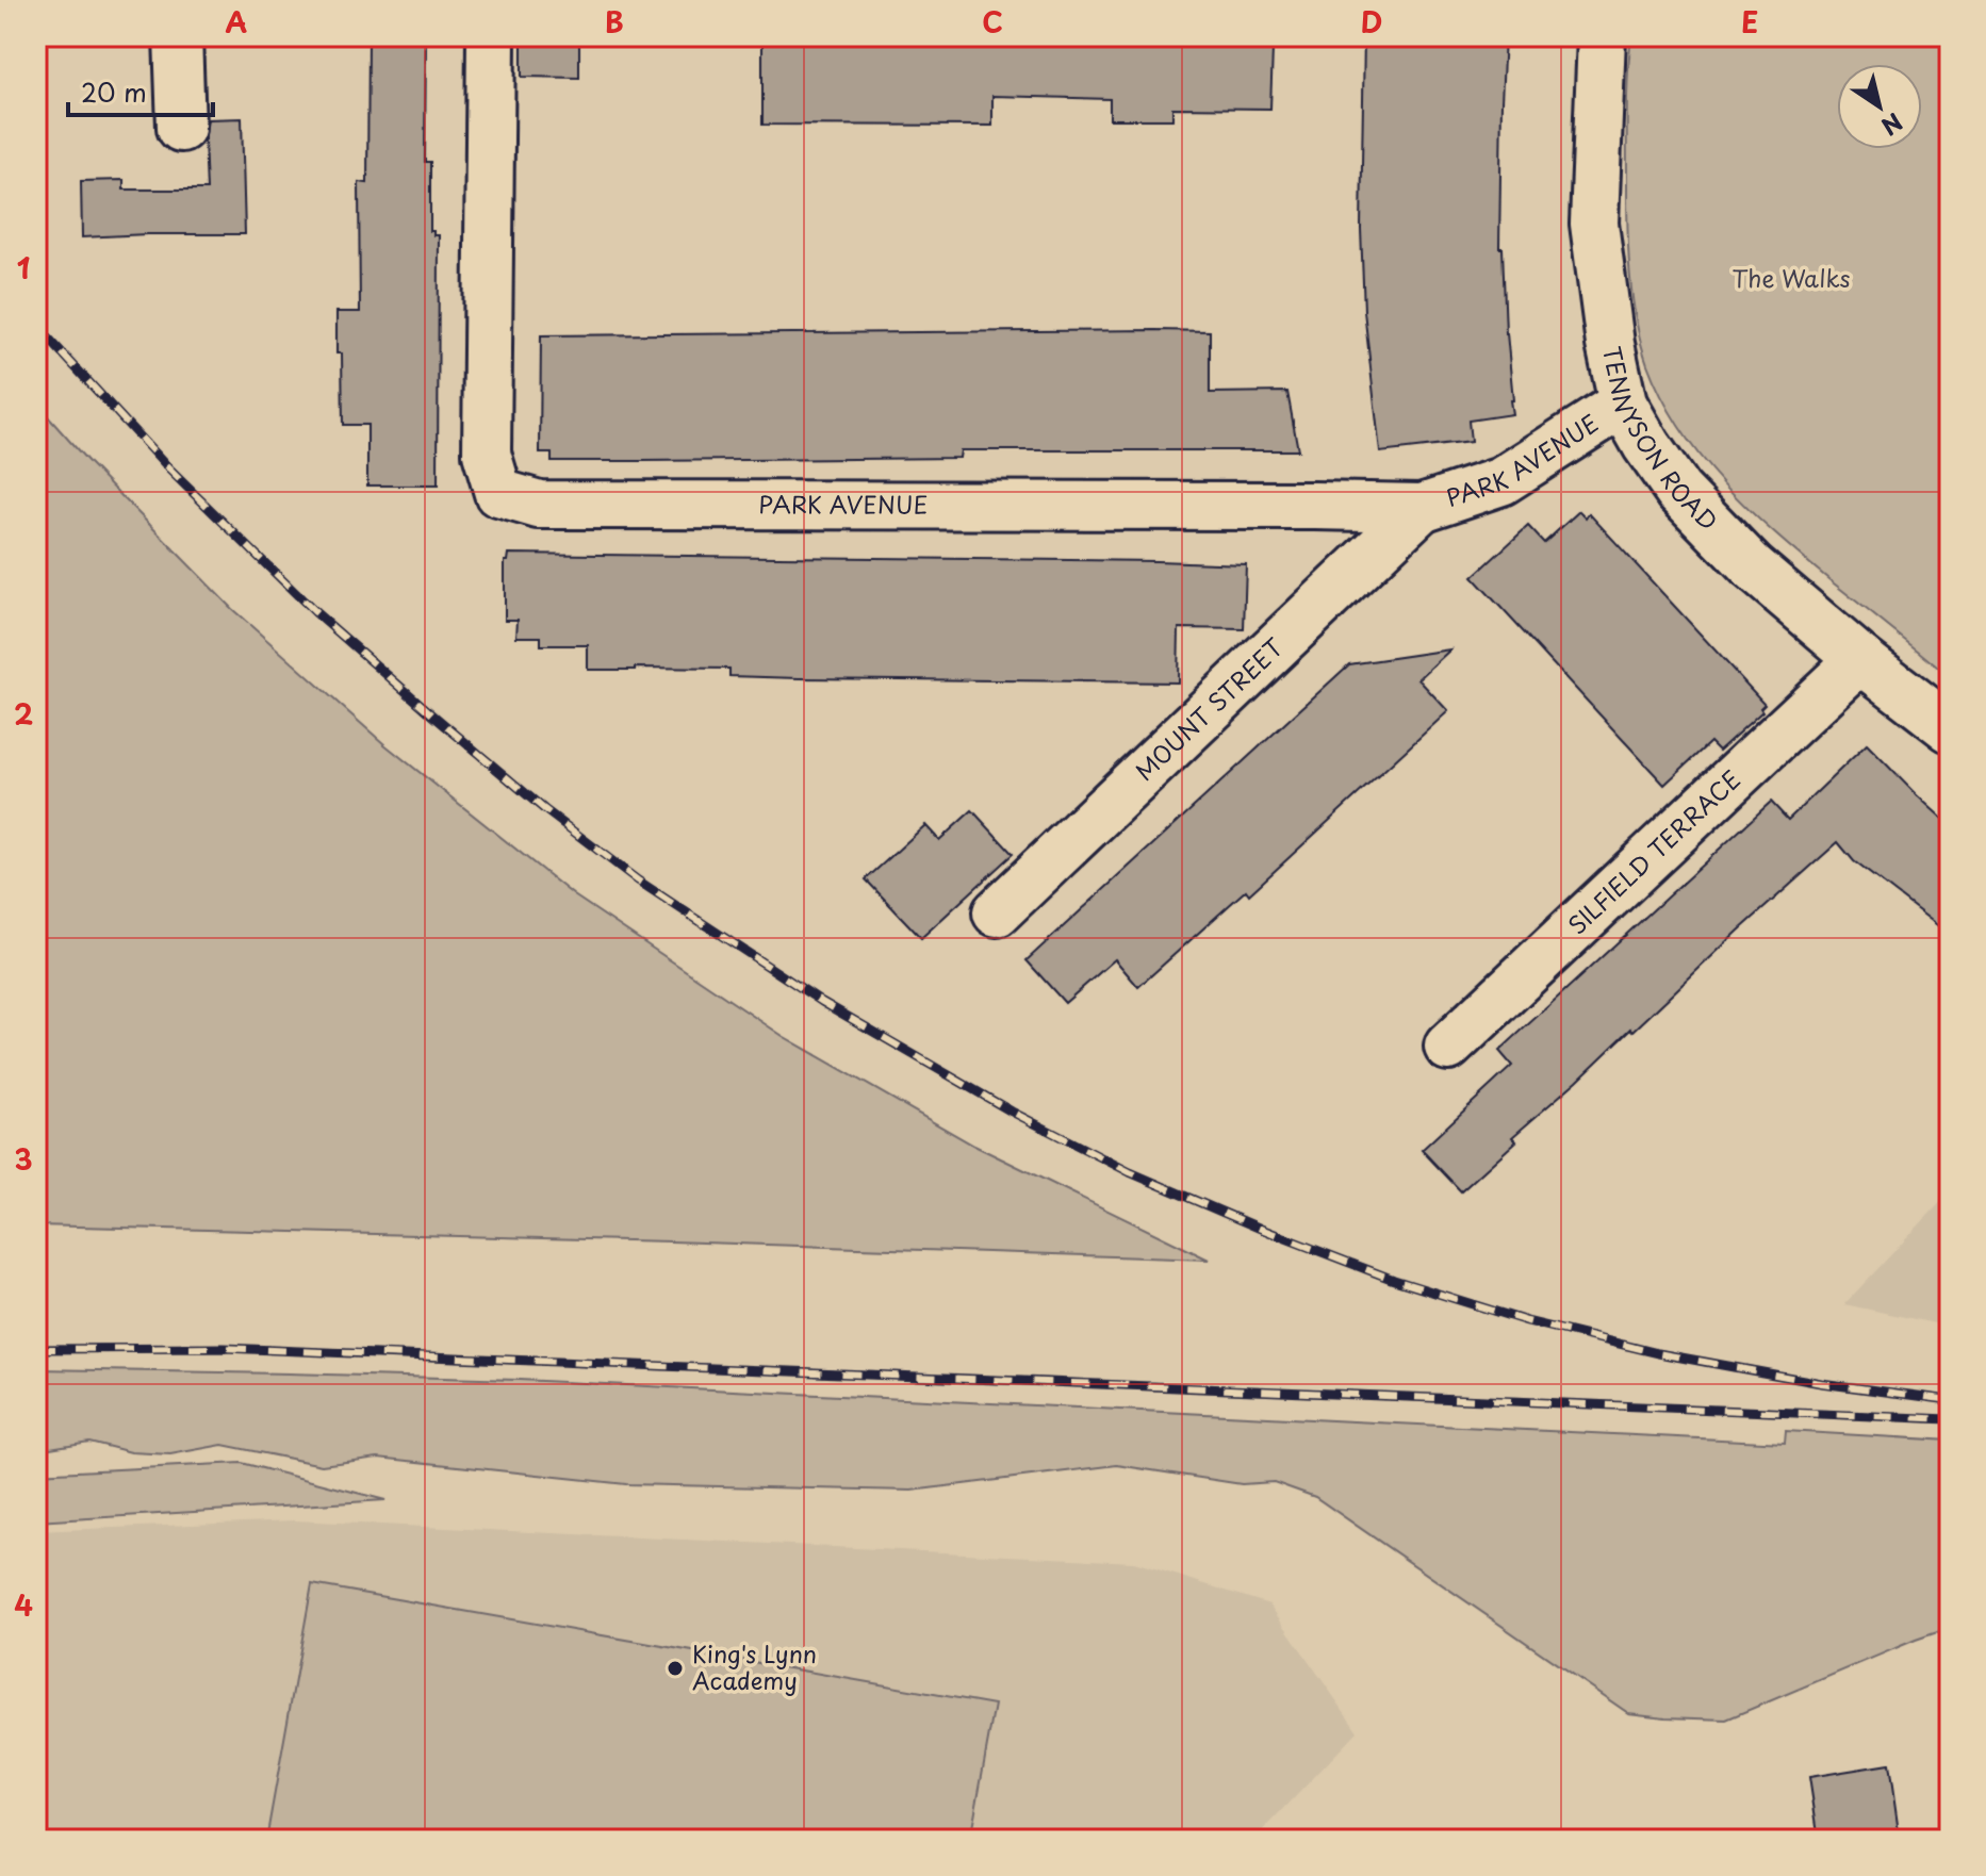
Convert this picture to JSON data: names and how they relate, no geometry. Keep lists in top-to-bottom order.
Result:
{
  "streets": {
    "street": [
      "TENNYSON ROAD",
      "PARK AVENUE",
      "MOUNT STREET",
      "SILFIELD TERRACE"
    ]
  },
  "crossings": [
    ["TENNYSON ROAD", "PARK AVENUE"],
    ["TENNYSON ROAD", "SILFIELD TERRACE"],
    ["PARK AVENUE", "MOUNT STREET"]
  ],
  "parks": ["The Walks"],
  "places": ["King's Lynn Academy"],
  "scale_bar": "20 m",
  "north": "bottom right",
  "grid": {
    "columns": [
      "A",
      "B",
      "C",
      "D",
      "E"
    ],
    "rows": [
      "1",
      "2",
      "3",
      "4"
    ]
  }
}
